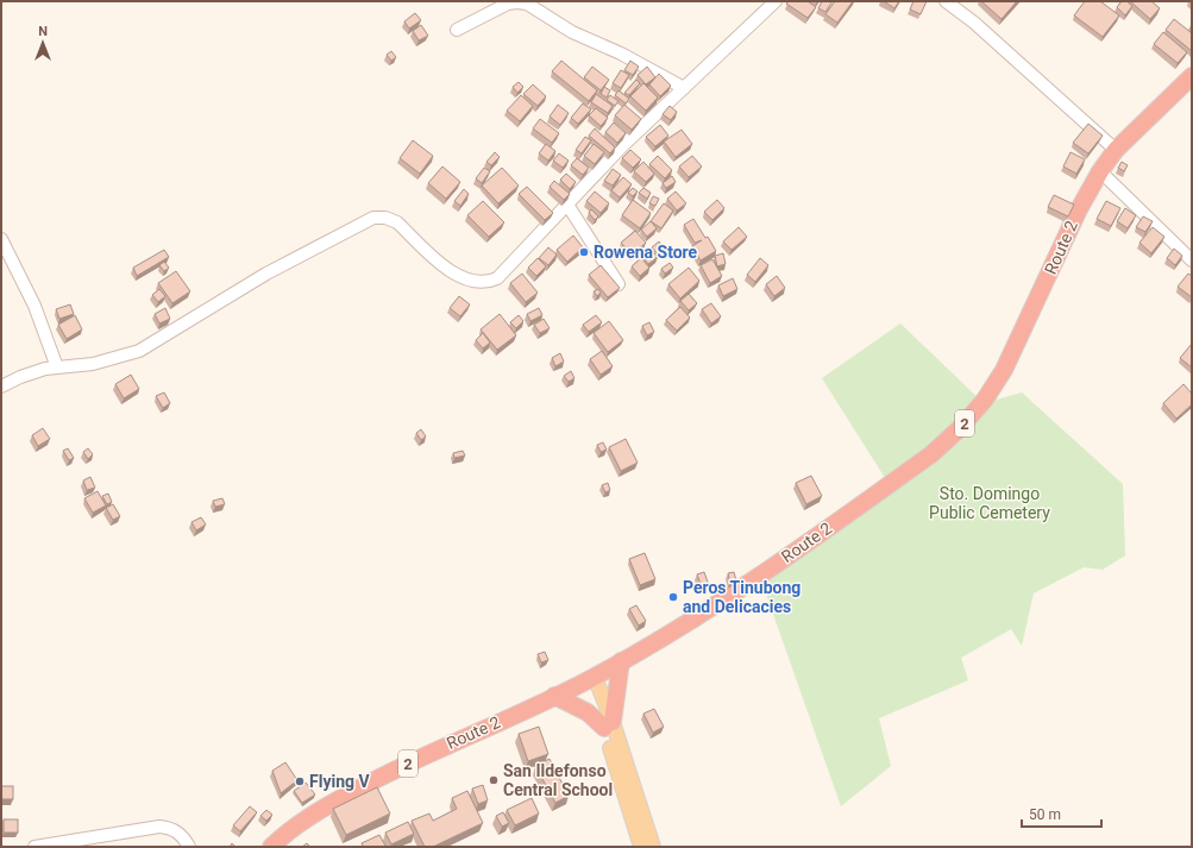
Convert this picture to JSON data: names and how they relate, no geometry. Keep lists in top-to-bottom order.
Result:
{
  "streets": {
    "highway": ["Route 2", "2"]
  },
  "parks": ["Sto. Domingo Public Cemetery"],
  "places": [
    "Rowena Store",
    "Peros Tinubong and Delicacies",
    "San Ildefonso Central School",
    "Flying V"
  ],
  "scale_bar": "50 m",
  "north": "top"
}
